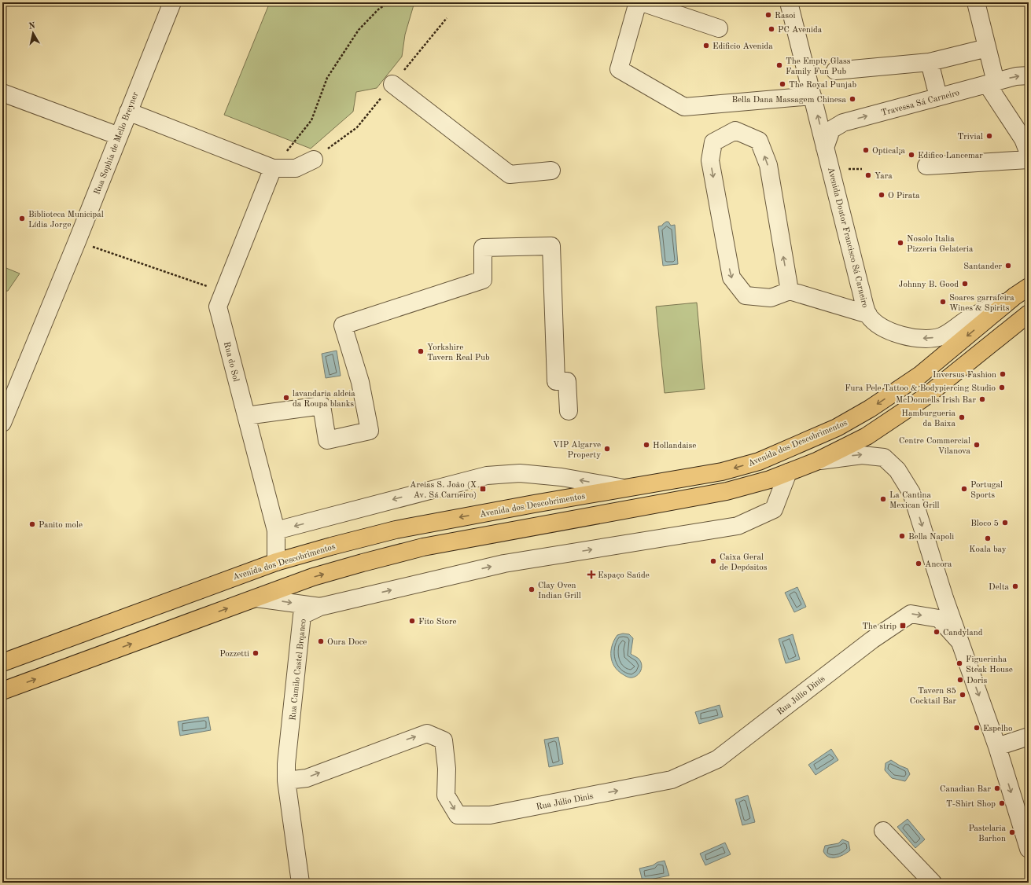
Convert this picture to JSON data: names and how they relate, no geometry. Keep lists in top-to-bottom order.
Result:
{
  "streets": {
    "main road": ["Avenida dos Descobrimentos"],
    "street": [
      "Travessa Sá Carneiro",
      "Rua Sophia de Mello Breyner",
      "Avenida Doutor Francisco Sá Carneiro",
      "Rua do Sol",
      "Rua Camilo Castel Brqanco",
      "Rua Júlio Dinis"
    ]
  },
  "crossings": [
    ["Travessa Sá Carneiro", "Avenida Doutor Francisco Sá Carneiro"],
    ["Avenida Doutor Francisco Sá Carneiro", "Avenida dos Descobrimentos"],
    ["Rua do Sol", "Avenida dos Descobrimentos"],
    ["Rua Camilo Castel Brqanco", "Rua Júlio Dinis"]
  ],
  "one_way": ["Rua Júlio Dinis"],
  "places": {
    "other": [
      "Rasoi",
      "PC Avenida",
      "Edificio Avenida",
      "The Empty Glass Family Fun Pub",
      "The Royal Punjab",
      "Bella Dana Massagem Chinesa",
      "Trivial",
      "Optical¡a",
      "Edifico Lancemar",
      "Yara",
      "O Pirata",
      "Biblioteca Municipal Lídia Jorge",
      "Nosolo Italia Pizzeria Gelateria",
      "Santander",
      "Johnny B. Good",
      "Soares garrafeira Wines & Spirits",
      "Yorkshire Tavern Real Pub",
      "Inversus Fashion",
      "Fura Pele Tattoo & Bodypiercing Studio",
      "lavandaria aldeia da Roupa blanks",
      "McDonnells Irish Bar",
      "Hamburgueria da Baixa",
      "Hollandaise",
      "Centre Commercial Vilanova",
      "VIP Algarve Property",
      "Portugal Sports",
      "La Cantina Mexican Grill",
      "Bloco 5",
      "Panito mole",
      "Bella Napoli",
      "Koala bay",
      "Caixa Geral de Depósitos",
      "Ancora",
      "Delta",
      "Clay Oven Indian Grill",
      "Fito Store",
      "Candyland",
      "Oura Doce",
      "Pozzetti",
      "Figuerinha Steak House",
      "Doris",
      "Tavern 85 Cocktail Bar",
      "Espelho",
      "Canadian Bar",
      "T-Shirt Shop",
      "Pastelaria Barhon"
    ],
    "transit": ["Areias S. João (X Av. Sá Carneiro)", "The strip"],
    "health": ["Espaço Saúde"]
  },
  "north": "top"
}
